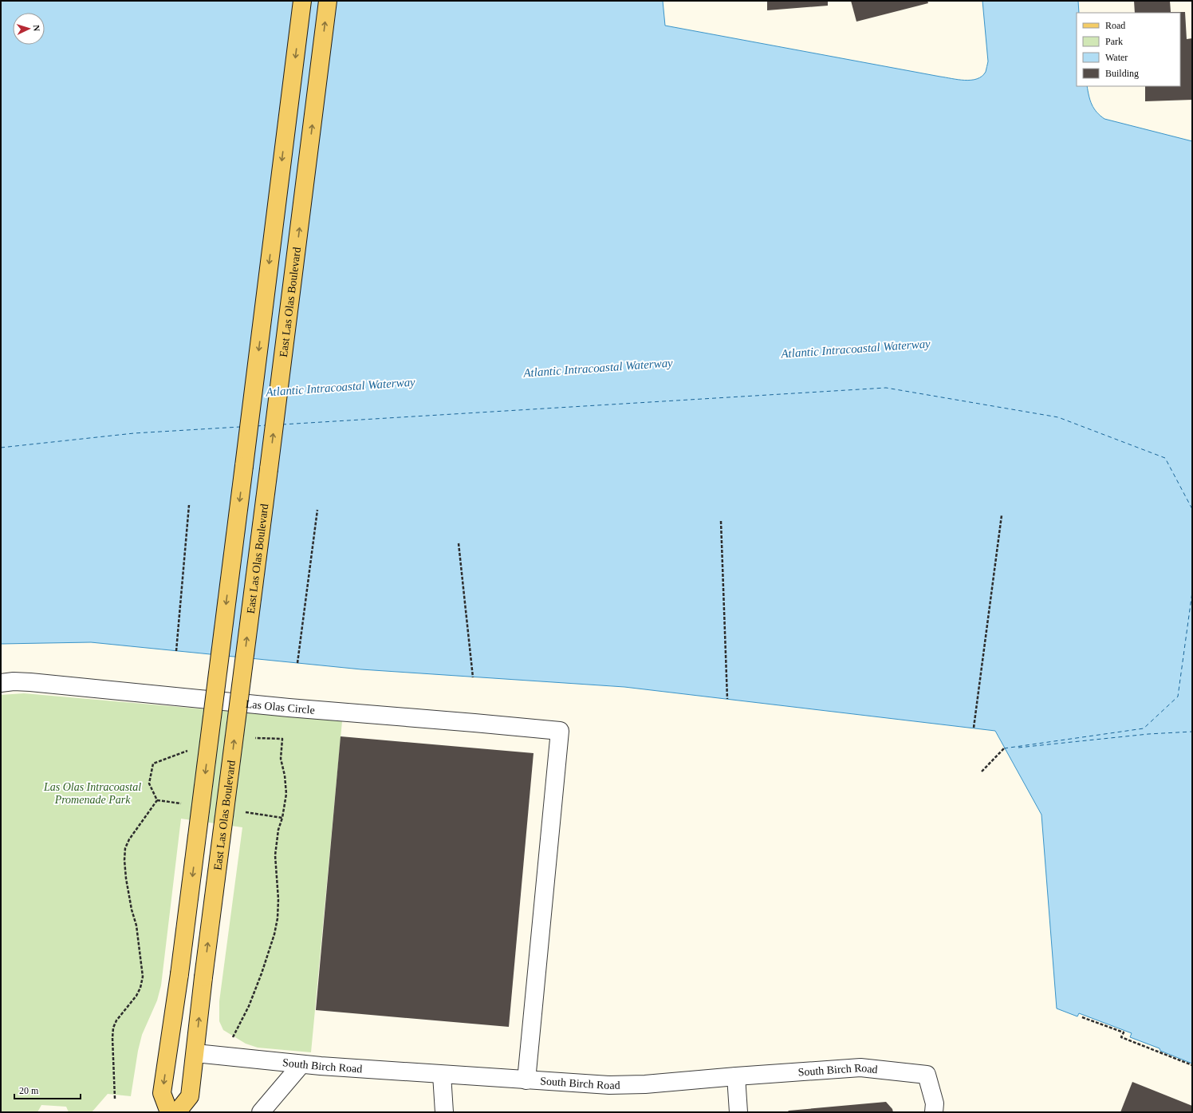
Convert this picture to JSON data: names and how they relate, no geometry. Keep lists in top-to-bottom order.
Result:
{
  "streets": {
    "main road": ["East Las Olas Boulevard"],
    "street": ["Las Olas Circle", "South Birch Road"]
  },
  "crossings": [
    ["East Las Olas Boulevard", "South Birch Road"],
    ["Las Olas Circle", "South Birch Road"]
  ],
  "water": ["Atlantic Intracoastal Waterway"],
  "parks": ["Las Olas Intracoastal Promenade Park"],
  "legend": [
    "Road",
    "Park",
    "Water",
    "Building"
  ],
  "scale_bar": "20 m",
  "north": "right"
}
